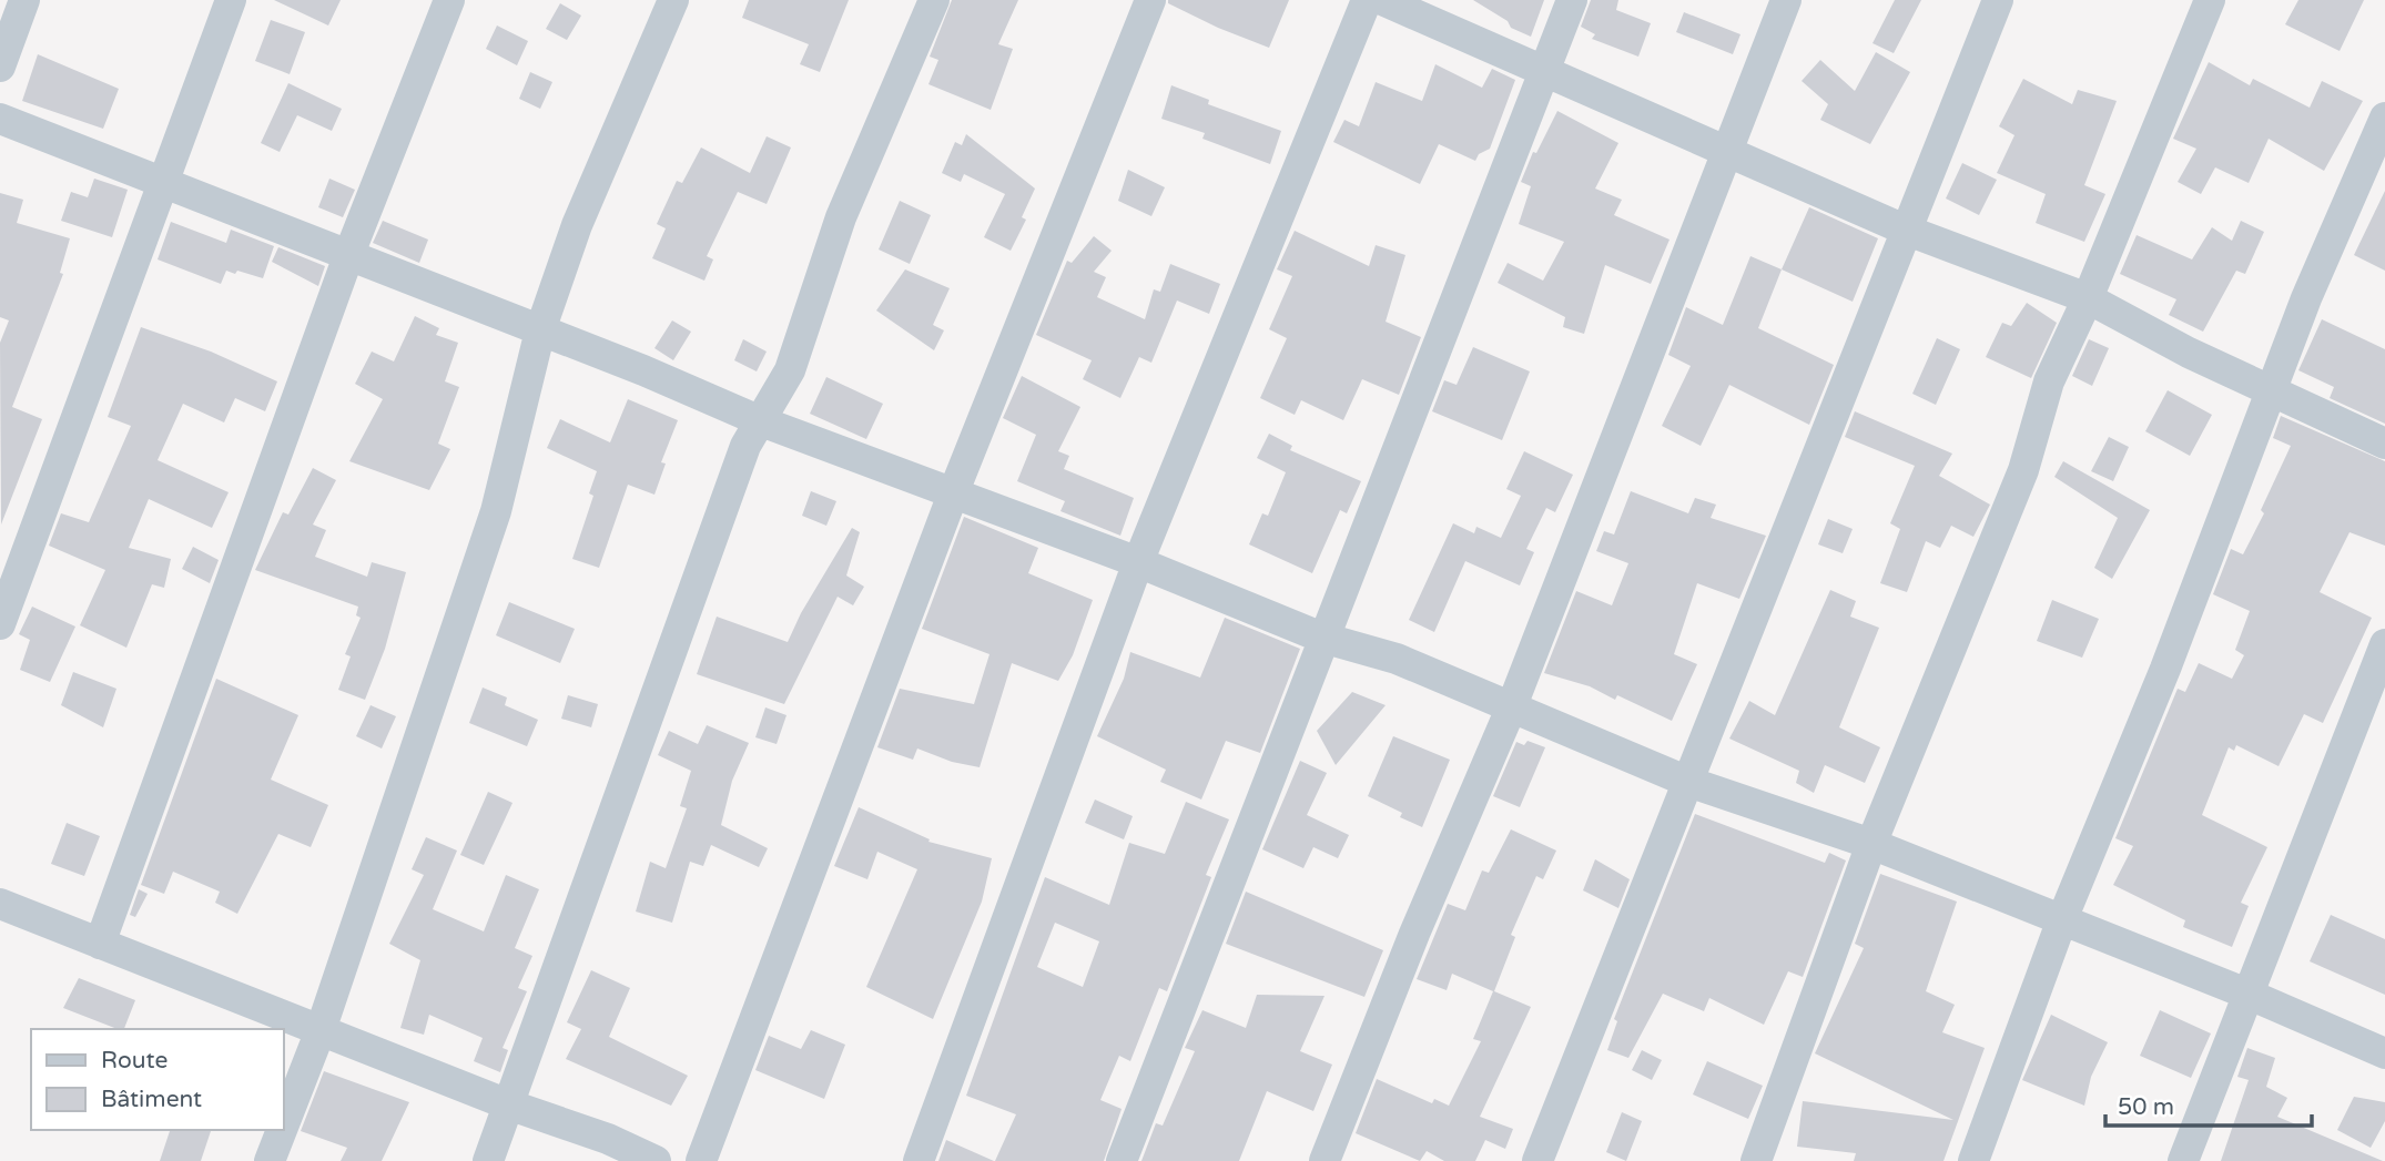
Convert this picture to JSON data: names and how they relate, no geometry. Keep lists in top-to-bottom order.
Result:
{
  "legend": ["Route", "Bâtiment"],
  "scale_bar": "50 m"
}
